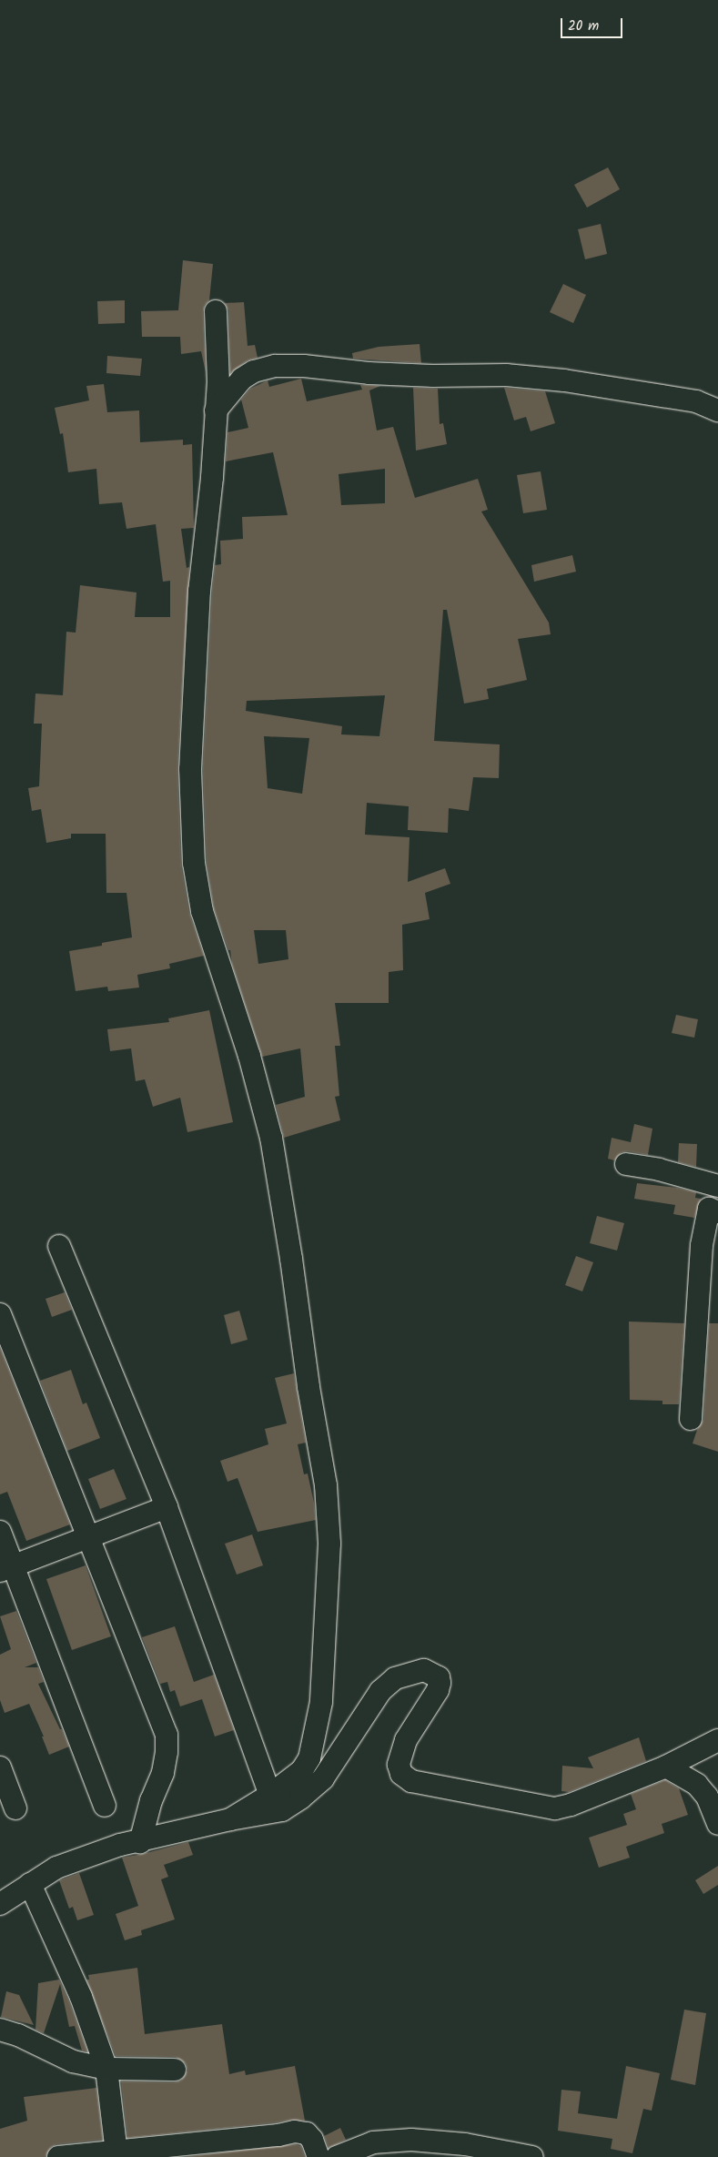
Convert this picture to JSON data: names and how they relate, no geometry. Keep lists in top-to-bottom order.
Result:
{
  "scale_bar": "20 m"
}
